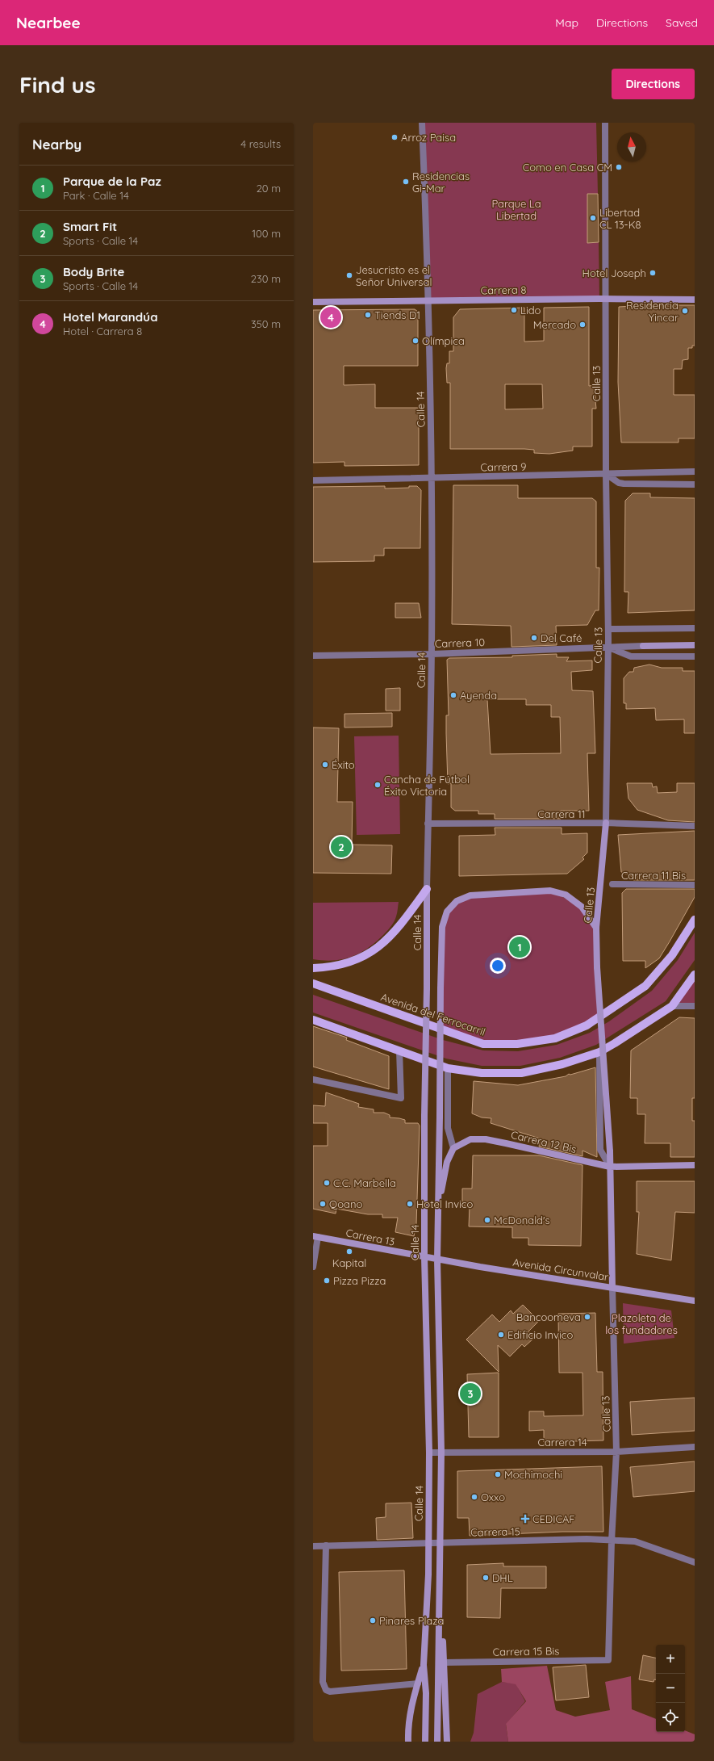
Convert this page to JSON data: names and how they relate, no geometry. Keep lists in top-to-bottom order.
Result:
{
  "streets": {
    "main road": [
      "Carrera 8",
      "Calle 13",
      "Calle 14",
      "Carrera 10",
      "Avenida del Ferrocarril",
      "Carrera 12 Bis",
      "Carrera 13",
      "Avenida Circunvalar"
    ],
    "street": [
      "Carrera 9",
      "Carrera 11",
      "Carrera 11 Bis",
      "Carrera 14",
      "Carrera 15",
      "Carrera 15 Bis"
    ]
  },
  "crossings": [
    ["Carrera 8", "Calle 13"],
    ["Carrera 8", "Calle 14"],
    ["Calle 13", "Calle 14"],
    ["Calle 13", "Carrera 9"],
    ["Calle 13", "Carrera 10"],
    ["Calle 13", "Carrera 11"],
    ["Calle 13", "Carrera 12 Bis"],
    ["Calle 13", "Avenida Circunvalar"],
    ["Calle 13", "Carrera 14"],
    ["Calle 13", "Carrera 15"],
    ["Calle 13", "Carrera 15 Bis"],
    ["Calle 14", "Carrera 9"],
    ["Calle 14", "Carrera 10"],
    ["Calle 14", "Carrera 11"],
    ["Calle 14", "Carrera 13"],
    ["Calle 14", "Avenida Circunvalar"],
    ["Calle 14", "Carrera 14"],
    ["Calle 14", "Carrera 15"],
    ["Carrera 13", "Avenida Circunvalar"]
  ],
  "parks": ["Parque La Libertad", "Plazoleta de los fundadores"],
  "places": {
    "other": [
      "Arroz Paisa",
      "Como en Casa CM",
      "Residencias Gi-Mar",
      "Libertad CL 13-K8",
      "Hotel Joseph",
      "Jesucristo es el Señor Universal",
      "Lido",
      "Residencia Yincar",
      "Tiends D1",
      "Mercado",
      "Olímpica",
      "Del Café",
      "Ayenda",
      "Éxito",
      "Cancha de Fútbol Éxito Victoria",
      "C.C. Marbella",
      "Qoano",
      "Hotel Invico",
      "McDonald's",
      "Kapital",
      "Pizza Pizza",
      "Bancoomeva",
      "Edificio Invico",
      "Mochimochi",
      "Oxxo",
      "DHL",
      "Pinares Plaza"
    ],
    "health": ["CEDICAF"]
  },
  "north": "top",
  "page": {
    "header": "Nearbee",
    "nav": ["Map", "Directions", "Saved"],
    "buttons": "Directions",
    "title": "Find us",
    "heading": ["Nearby", "4 results"],
    "list": [
      {
        "mark": "1",
        "name": "Parque de la Paz",
        "note": "Park · Calle 14",
        "value": "20 m"
      },
      {
        "mark": "2",
        "name": "Smart Fit",
        "note": "Sports · Calle 14",
        "value": "100 m"
      },
      {
        "mark": "3",
        "name": "Body Brite",
        "note": "Sports · Calle 14",
        "value": "230 m"
      },
      {
        "mark": "4",
        "name": "Hotel Marandúa",
        "note": "Hotel · Carrera 8",
        "value": "350 m"
      }
    ],
    "pins": [
      "4",
      "2",
      "1",
      "3"
    ],
    "map_buttons": ["+", "−"]
  }
}
